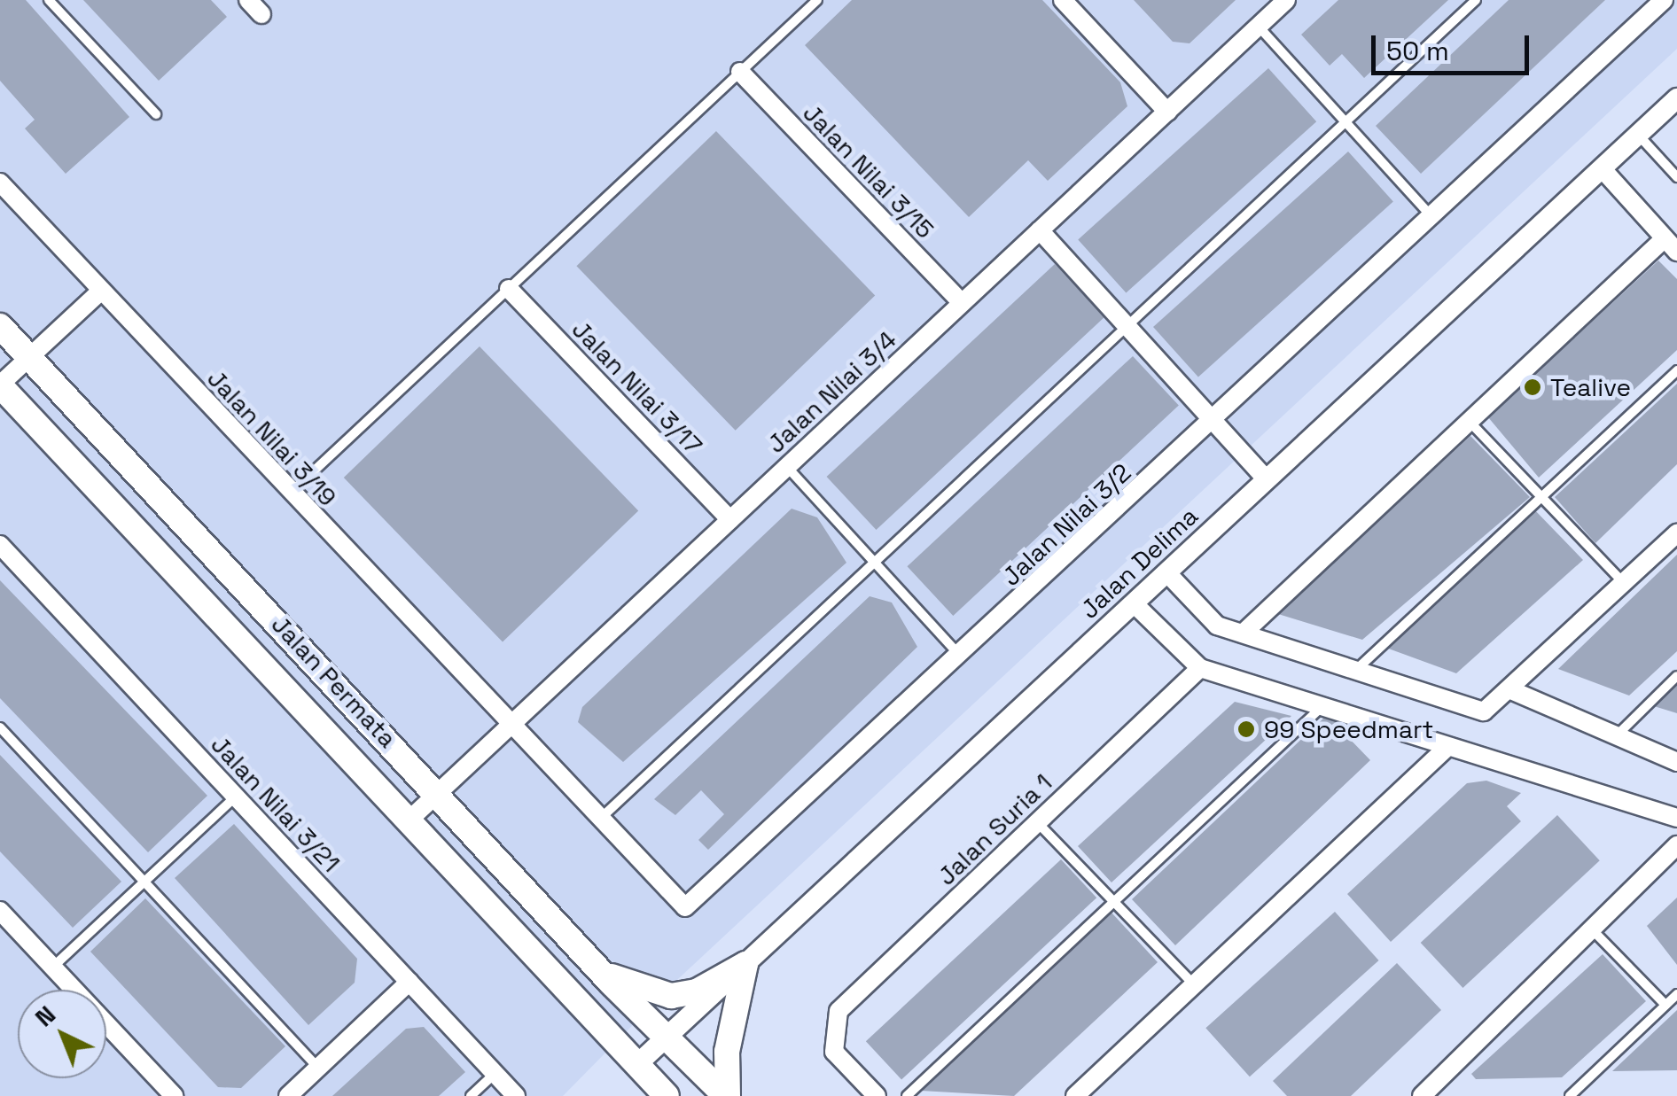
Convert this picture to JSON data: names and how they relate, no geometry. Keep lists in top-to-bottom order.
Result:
{
  "streets": {
    "main road": ["Jalan Permata"],
    "street": [
      "Jalan Nilai 3/15",
      "Jalan Nilai 3/17",
      "Jalan Nilai 3/4",
      "Jalan Nilai 3/19",
      "Jalan Nilai 3/2",
      "Jalan Delima",
      "Jalan Nilai 3/21",
      "Jalan Suria 1"
    ]
  },
  "crossings": [
    ["Jalan Nilai 3/15", "Jalan Nilai 3/4"],
    ["Jalan Nilai 3/17", "Jalan Nilai 3/4"],
    ["Jalan Nilai 3/4", "Jalan Nilai 3/19"],
    ["Jalan Nilai 3/4", "Jalan Nilai 3/2"],
    ["Jalan Nilai 3/4", "Jalan Permata"],
    ["Jalan Nilai 3/19", "Jalan Nilai 3/2"],
    ["Jalan Delima", "Jalan Permata"]
  ],
  "places": ["Tealive", "99 Speedmart"],
  "scale_bar": "50 m",
  "north": "top left"
}
